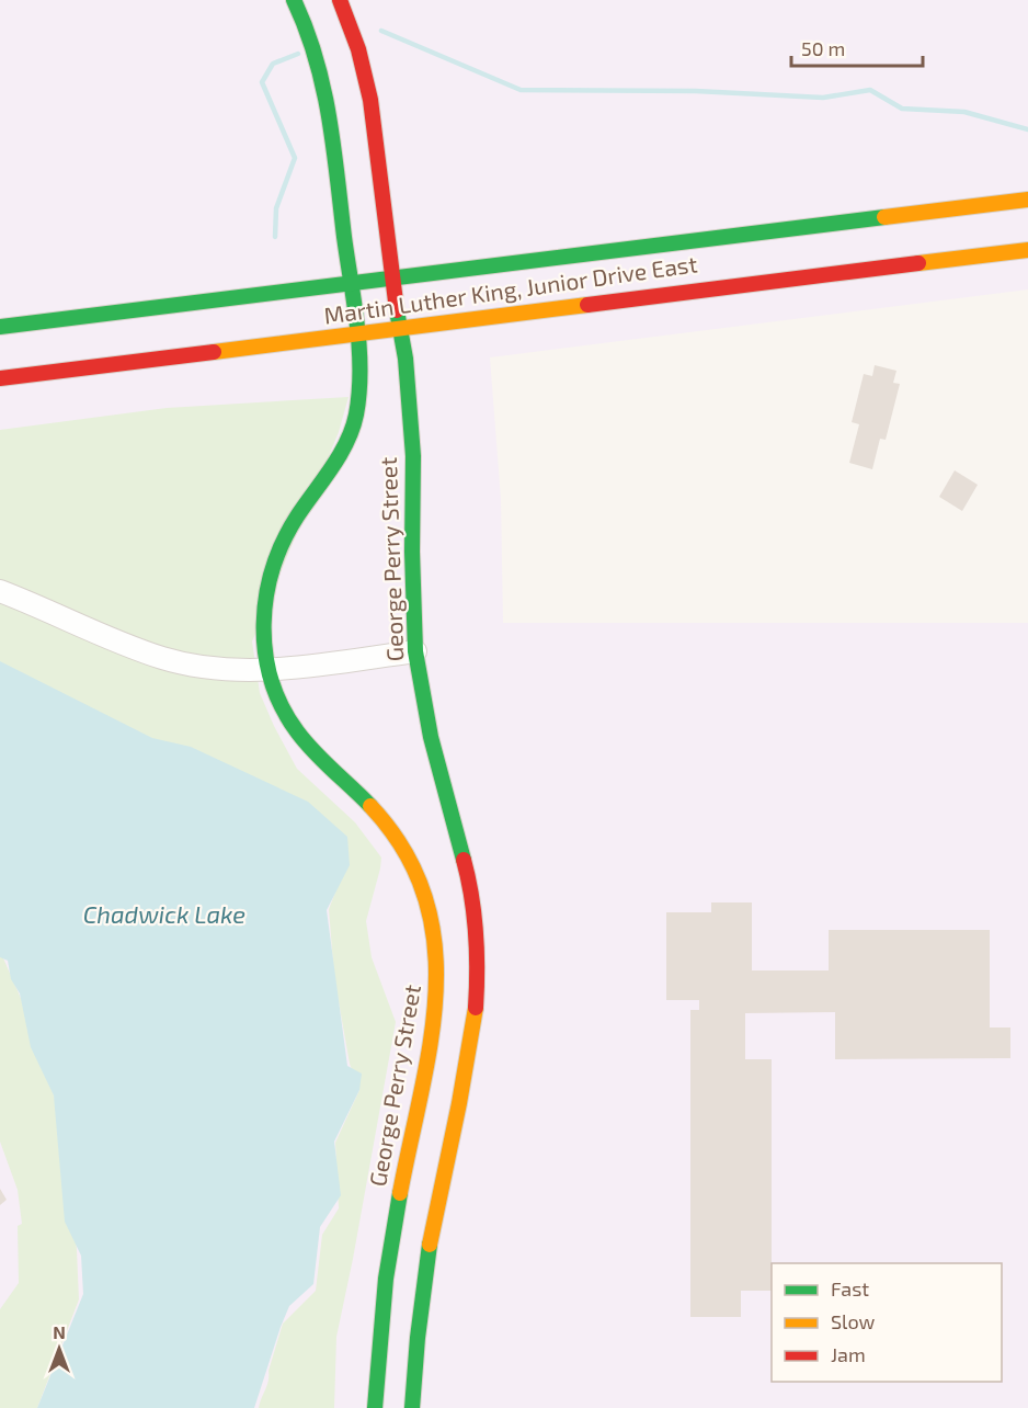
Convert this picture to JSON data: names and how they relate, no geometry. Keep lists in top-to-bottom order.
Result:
{
  "streets": {
    "street": ["Martin Luther King, Junior Drive East", "George Perry Street"]
  },
  "crossings": [
    ["Martin Luther King, Junior Drive East", "George Perry Street"]
  ],
  "water": ["Chadwick Lake"],
  "legend": ["Fast", "Slow", "Jam"],
  "scale_bar": "50 m",
  "north": "top"
}
